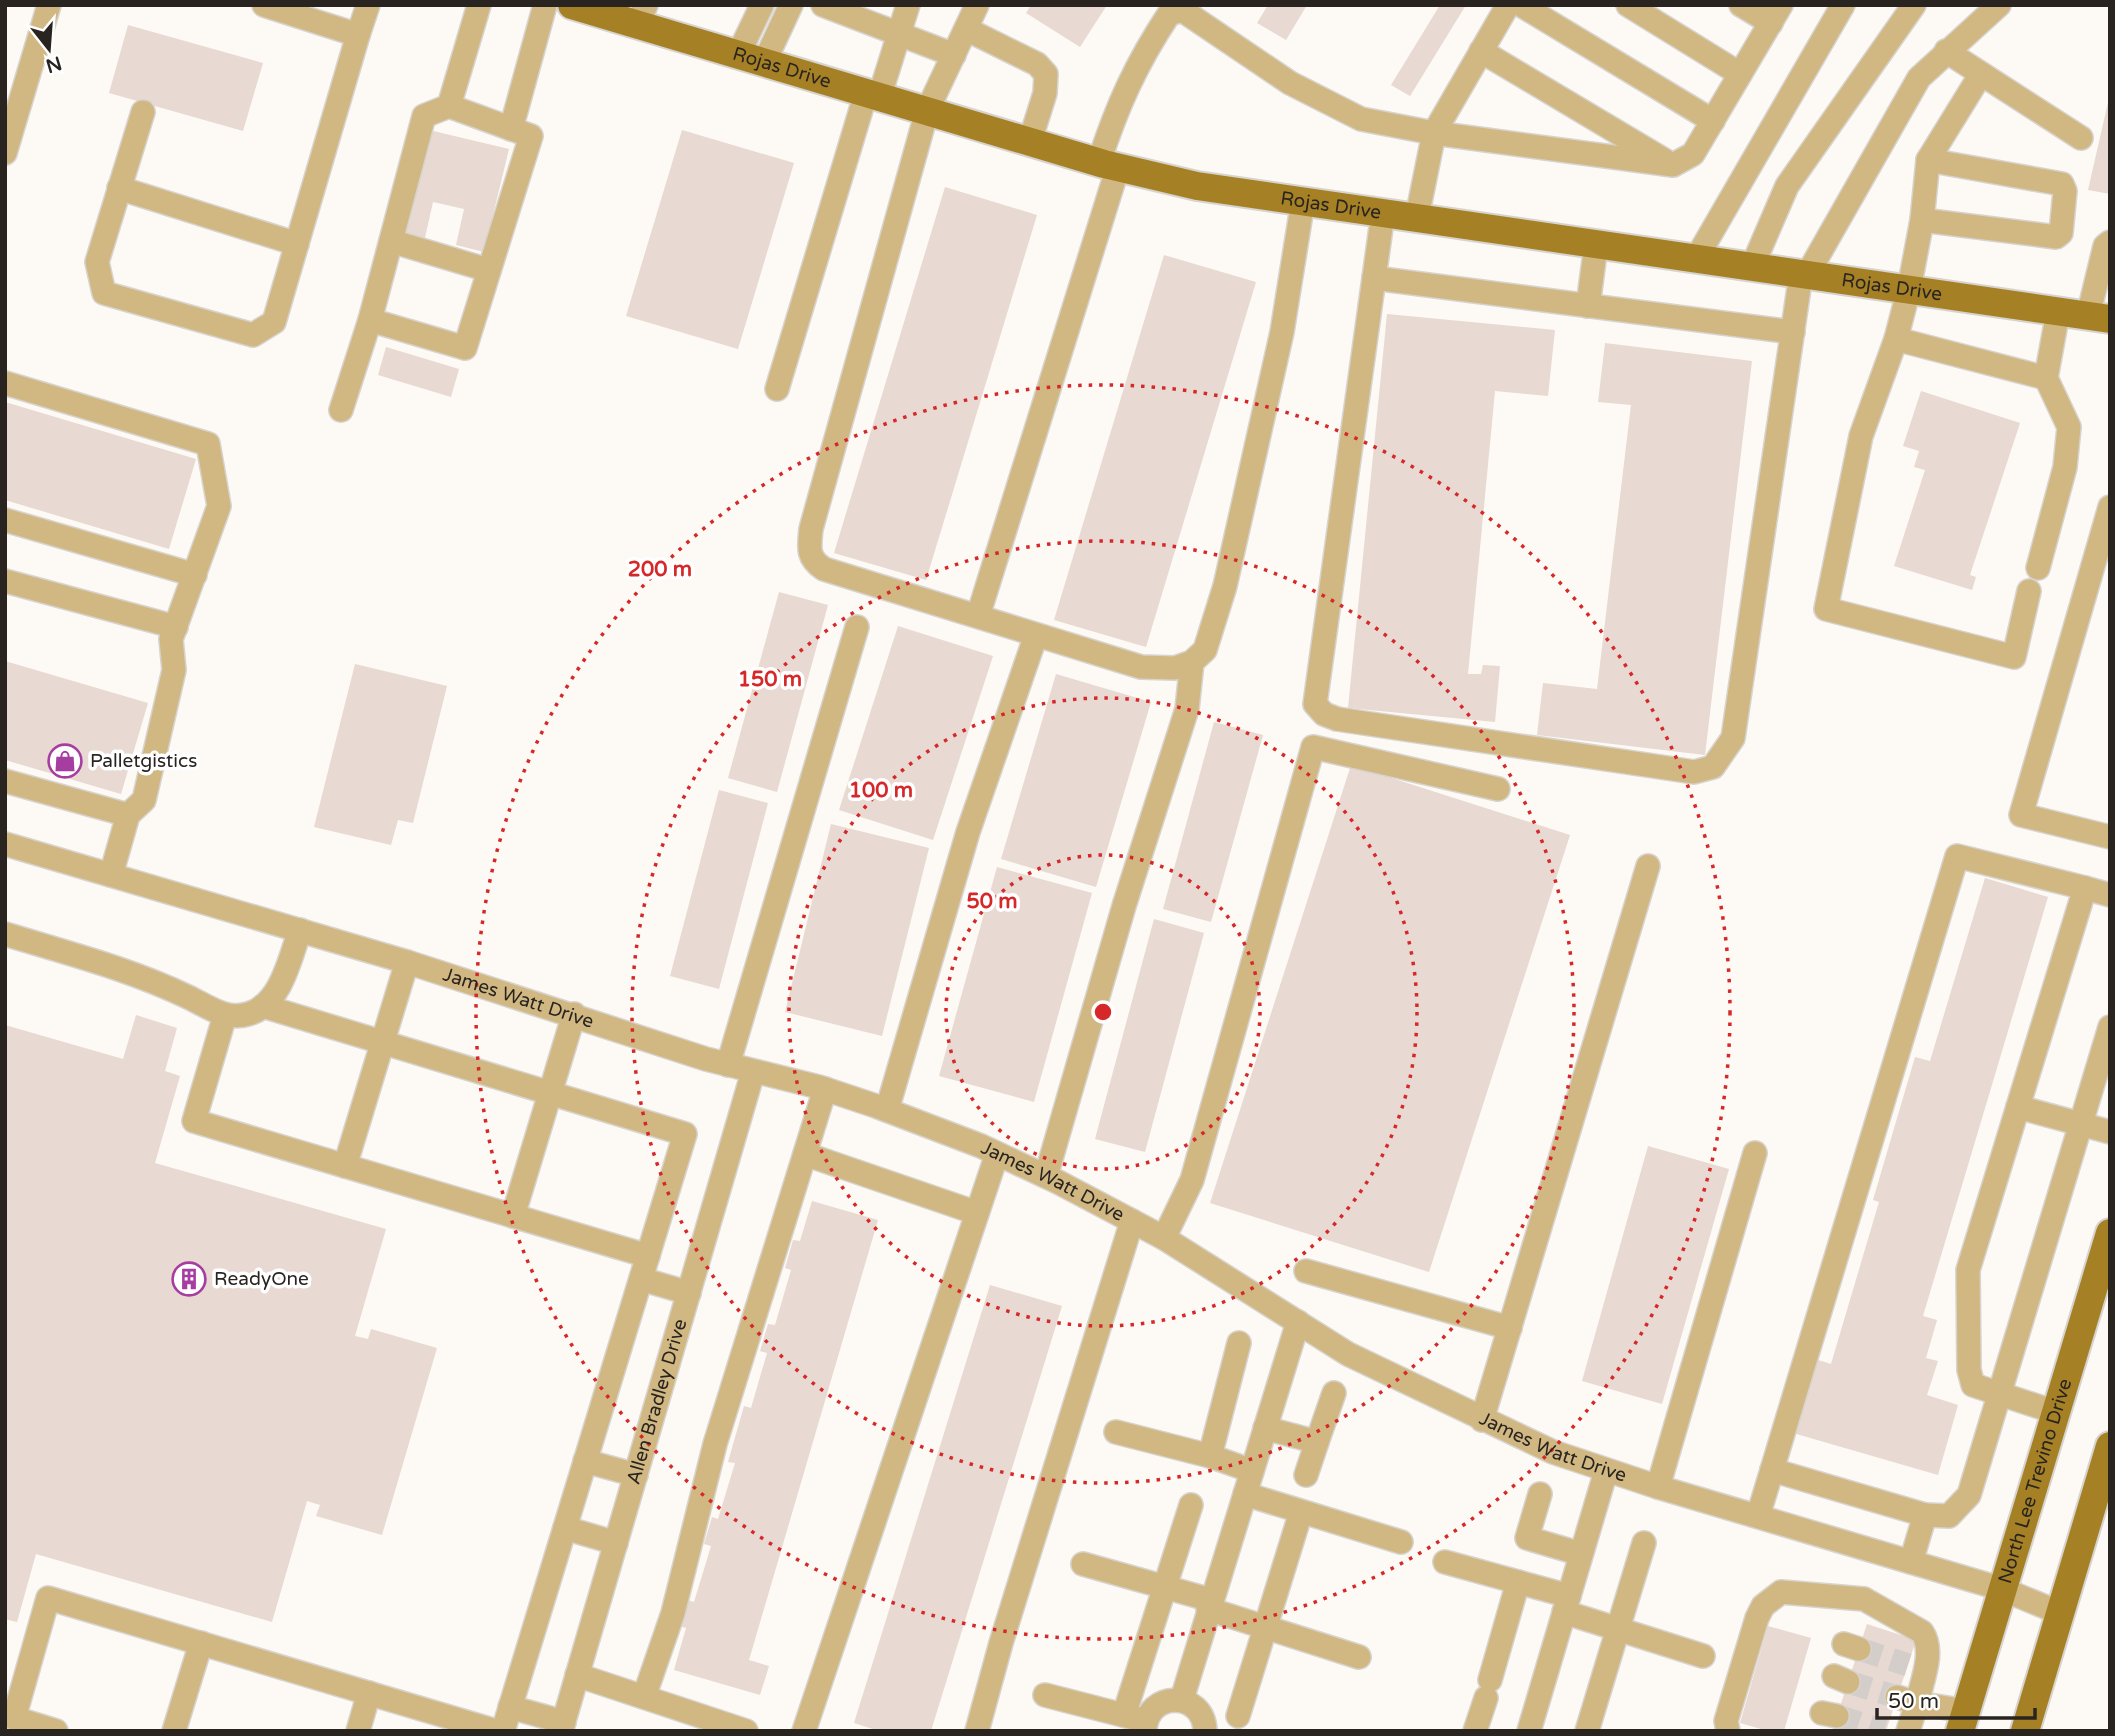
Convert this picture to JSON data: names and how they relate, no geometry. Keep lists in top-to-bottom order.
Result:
{
  "streets": {
    "main road": ["Rojas Drive", "North Lee Trevino Drive"],
    "street": ["James Watt Drive", "Allen Bradley Drive"]
  },
  "crossings": [
    ["James Watt Drive", "Allen Bradley Drive"],
    ["James Watt Drive", "North Lee Trevino Drive"]
  ],
  "places": {
    "shop": ["Palletgistics"],
    "building": ["ReadyOne"]
  },
  "scale_bar": "50 m",
  "north": "bottom",
  "rings": [
    "200 m",
    "150 m",
    "100 m",
    "50 m"
  ]
}
